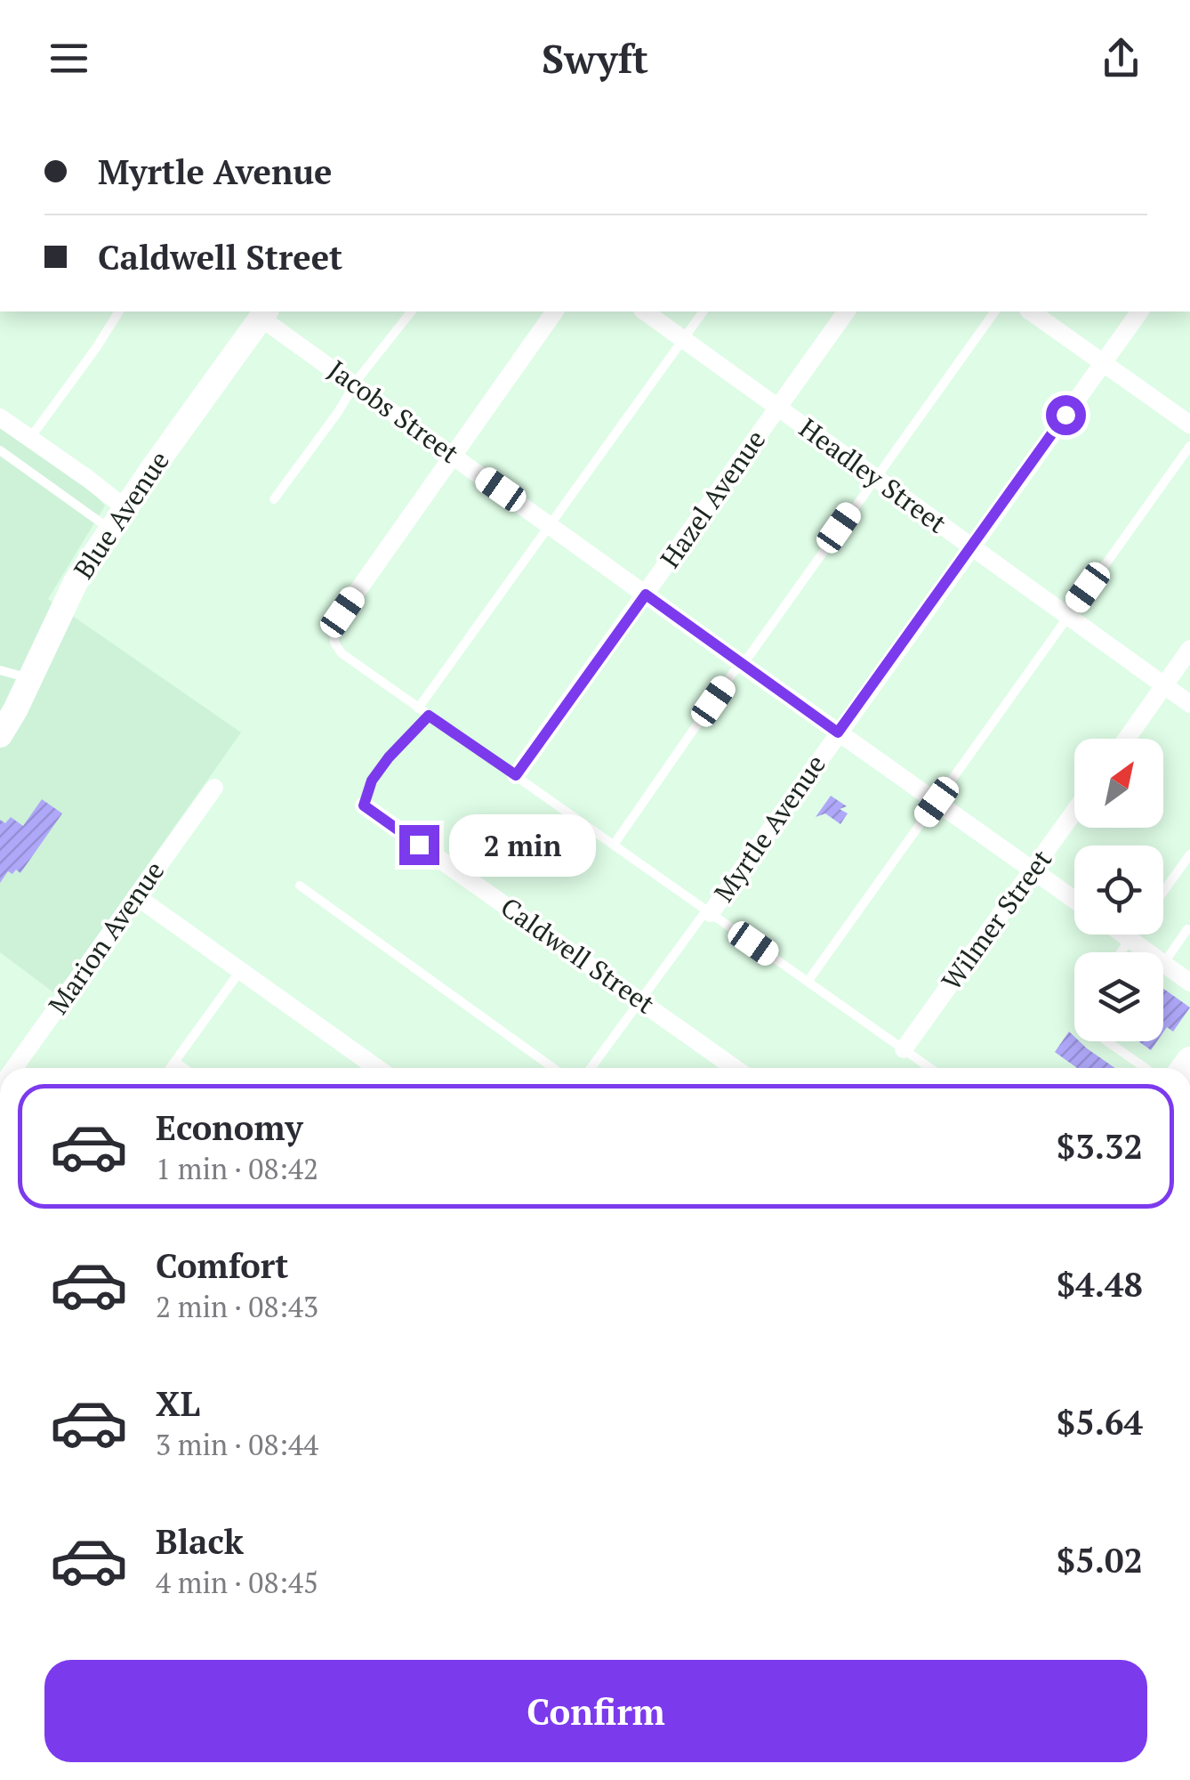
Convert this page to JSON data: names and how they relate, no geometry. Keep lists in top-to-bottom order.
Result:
{
  "streets": {
    "street": [
      "Jacobs Street",
      "Headley Street",
      "Hazel Avenue",
      "Blue Avenue",
      "Myrtle Avenue",
      "Wilmer Street",
      "Marion Avenue",
      "Caldwell Street"
    ]
  },
  "crossings": [
    ["Jacobs Street", "Hazel Avenue"],
    ["Jacobs Street", "Blue Avenue"],
    ["Jacobs Street", "Myrtle Avenue"],
    ["Jacobs Street", "Wilmer Street"],
    ["Headley Street", "Hazel Avenue"],
    ["Headley Street", "Myrtle Avenue"],
    ["Myrtle Avenue", "Caldwell Street"]
  ],
  "north": "top right",
  "page": {
    "header": "Swyft",
    "banner": ["Myrtle Avenue", "Caldwell Street"],
    "bubble": "2 min",
    "list": [
      {
        "name": "Economy",
        "note": "1 min · 08:42",
        "value": "$3.32"
      },
      {
        "name": "Comfort",
        "note": "2 min · 08:43",
        "value": "$4.48"
      },
      {
        "name": "XL",
        "note": "3 min · 08:44",
        "value": "$5.64"
      },
      {
        "name": "Black",
        "note": "4 min · 08:45",
        "value": "$5.02"
      }
    ],
    "buttons": "Confirm"
  }
}
